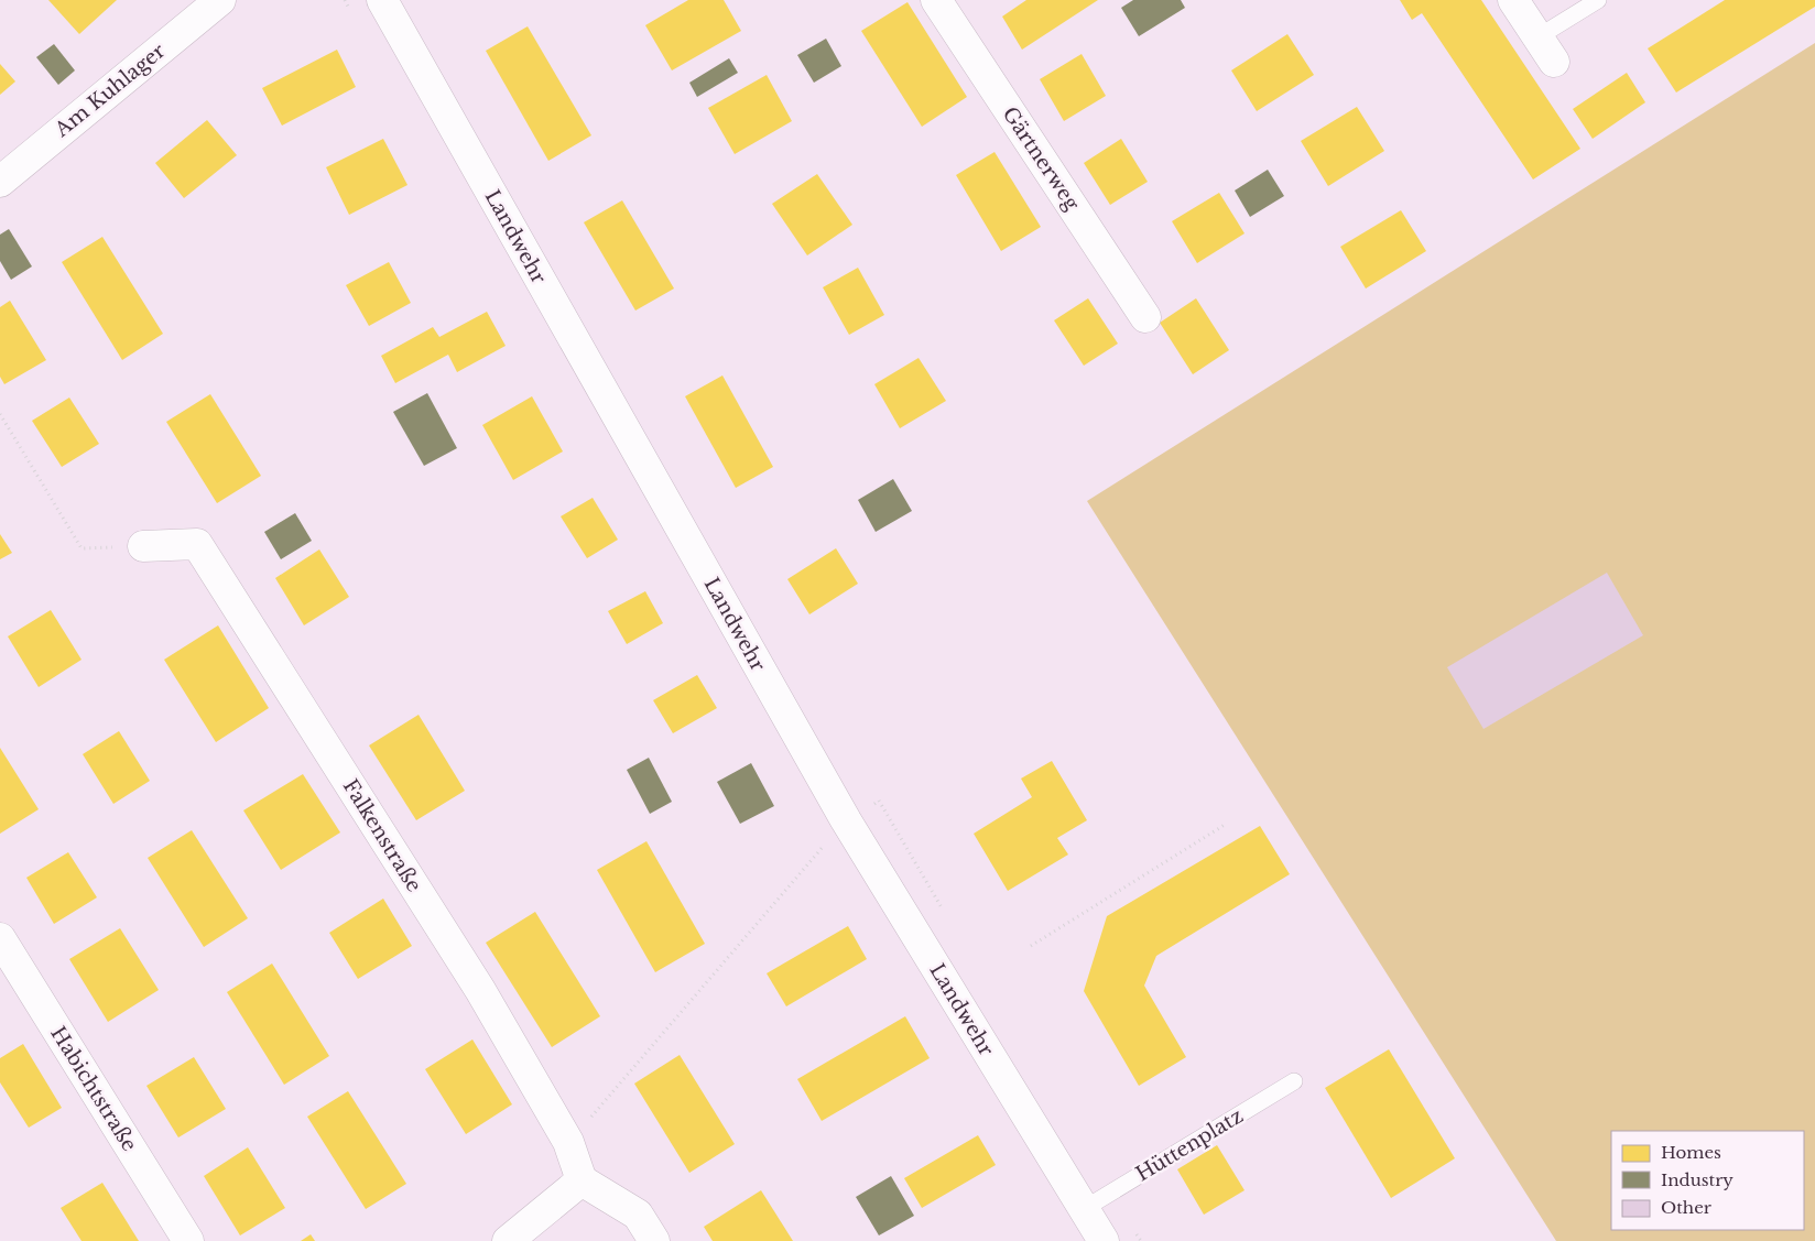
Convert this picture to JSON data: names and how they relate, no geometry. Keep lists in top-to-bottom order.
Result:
{
  "streets": {
    "street": [
      "Am Kuhlager",
      "Gärtnerweg",
      "Landwehr",
      "Falkenstraße",
      "Habichtstraße"
    ],
    "lane": ["Hüttenplatz"]
  },
  "crossings": [
    ["Landwehr", "Hüttenplatz"]
  ],
  "legend": ["Homes", "Industry", "Other"]
}
